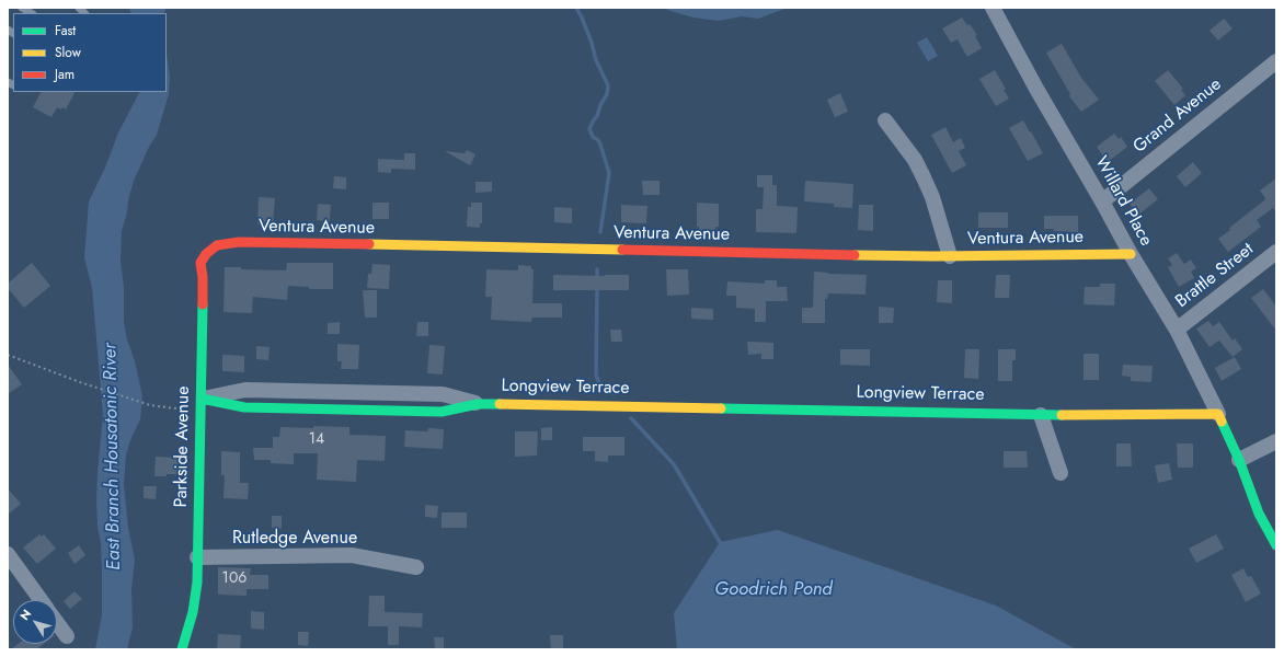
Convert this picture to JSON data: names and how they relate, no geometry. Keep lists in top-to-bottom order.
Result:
{
  "streets": {
    "street": [
      "Grand Avenue",
      "Willard Place",
      "Ventura Avenue",
      "Brattle Street",
      "Longview Terrace",
      "Parkside Avenue",
      "Rutledge Avenue"
    ]
  },
  "crossings": [
    ["Grand Avenue", "Willard Place"],
    ["Willard Place", "Ventura Avenue"],
    ["Willard Place", "Brattle Street"],
    ["Willard Place", "Longview Terrace"],
    ["Ventura Avenue", "Parkside Avenue"],
    ["Longview Terrace", "Parkside Avenue"],
    ["Parkside Avenue", "Rutledge Avenue"]
  ],
  "water": ["East Branch Housatonic River", "Goodrich Pond"],
  "house_numbers": ["14", "106"],
  "legend": ["Fast", "Slow", "Jam"],
  "north": "top left"
}
